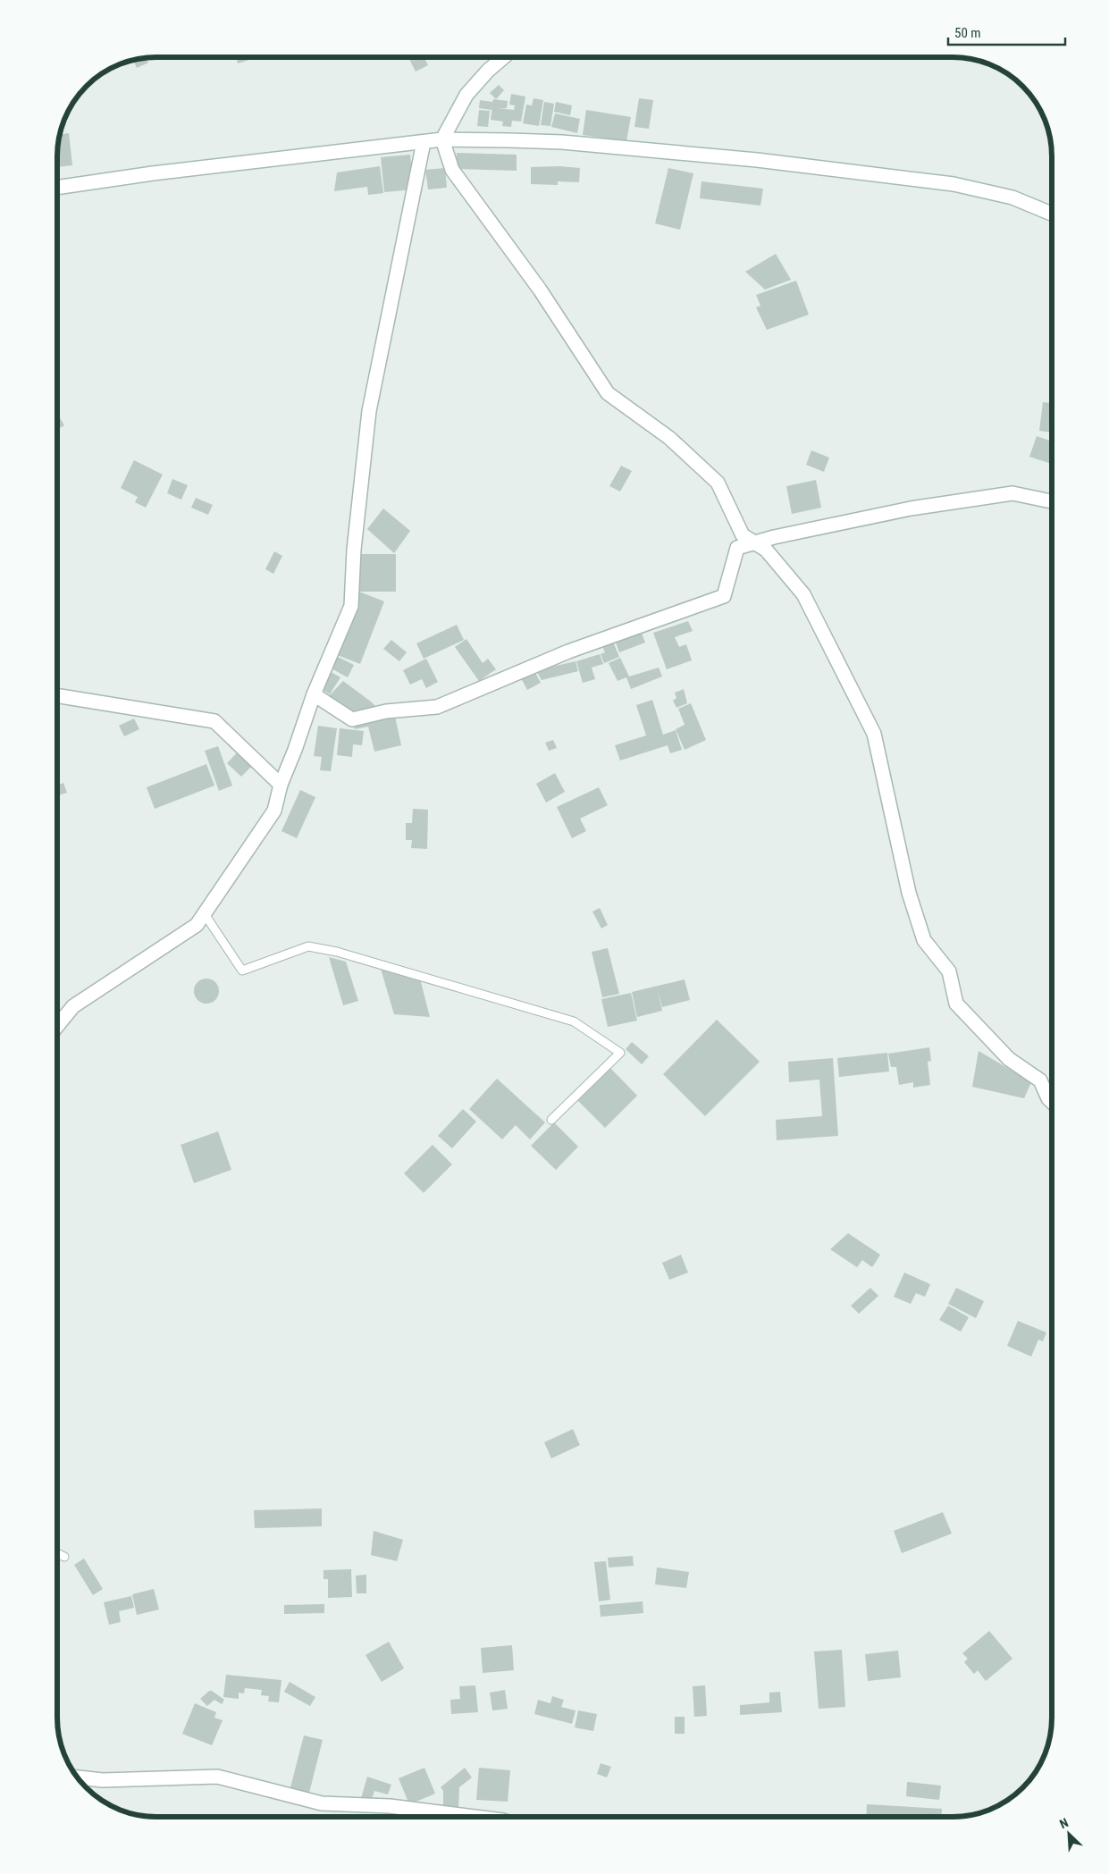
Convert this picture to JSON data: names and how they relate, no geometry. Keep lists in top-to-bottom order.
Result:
{
  "scale_bar": "50 m",
  "north": "top left"
}
